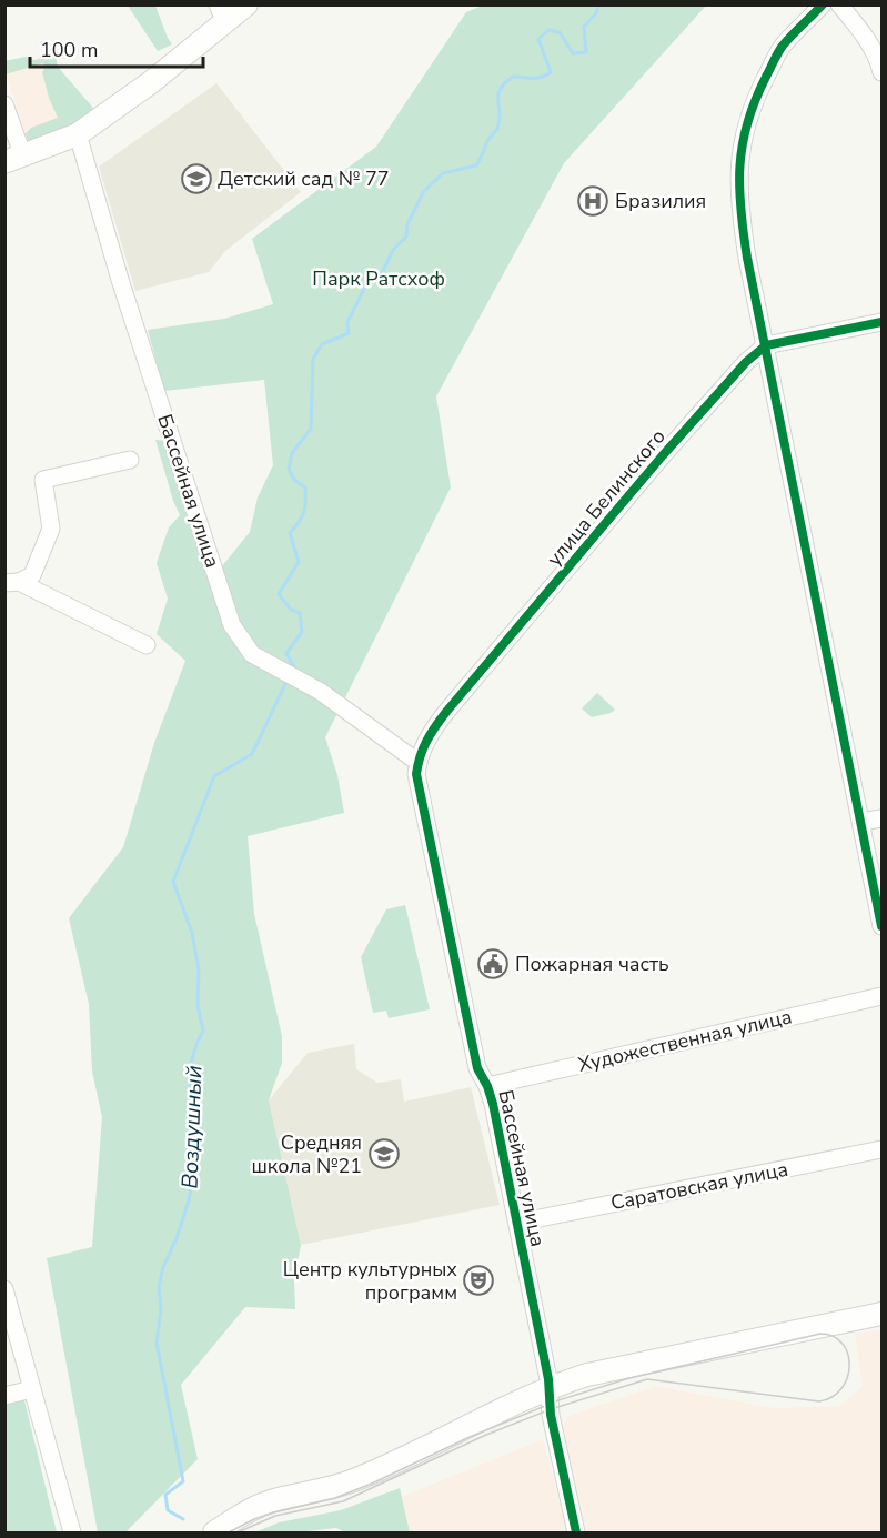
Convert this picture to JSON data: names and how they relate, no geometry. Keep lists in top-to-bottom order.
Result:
{
  "streets": {
    "street": [
      "Бассейная улица",
      "улица Белинского",
      "Художественная улица",
      "Саратовская улица"
    ]
  },
  "crossings": [
    ["Бассейная улица", "улица Белинского"],
    ["Бассейная улица", "Художественная улица"],
    ["Бассейная улица", "Саратовская улица"]
  ],
  "water": ["Воздушный"],
  "parks": ["Парк Ратсхоф"],
  "places": {
    "school or university": ["Детский сад № 77", "Средняя школа №21"],
    "hospital": ["Бразилия"],
    "public building": ["Пожарная часть"],
    "theatre": ["Центр культурных программ"]
  },
  "scale_bar": "100 m"
}
